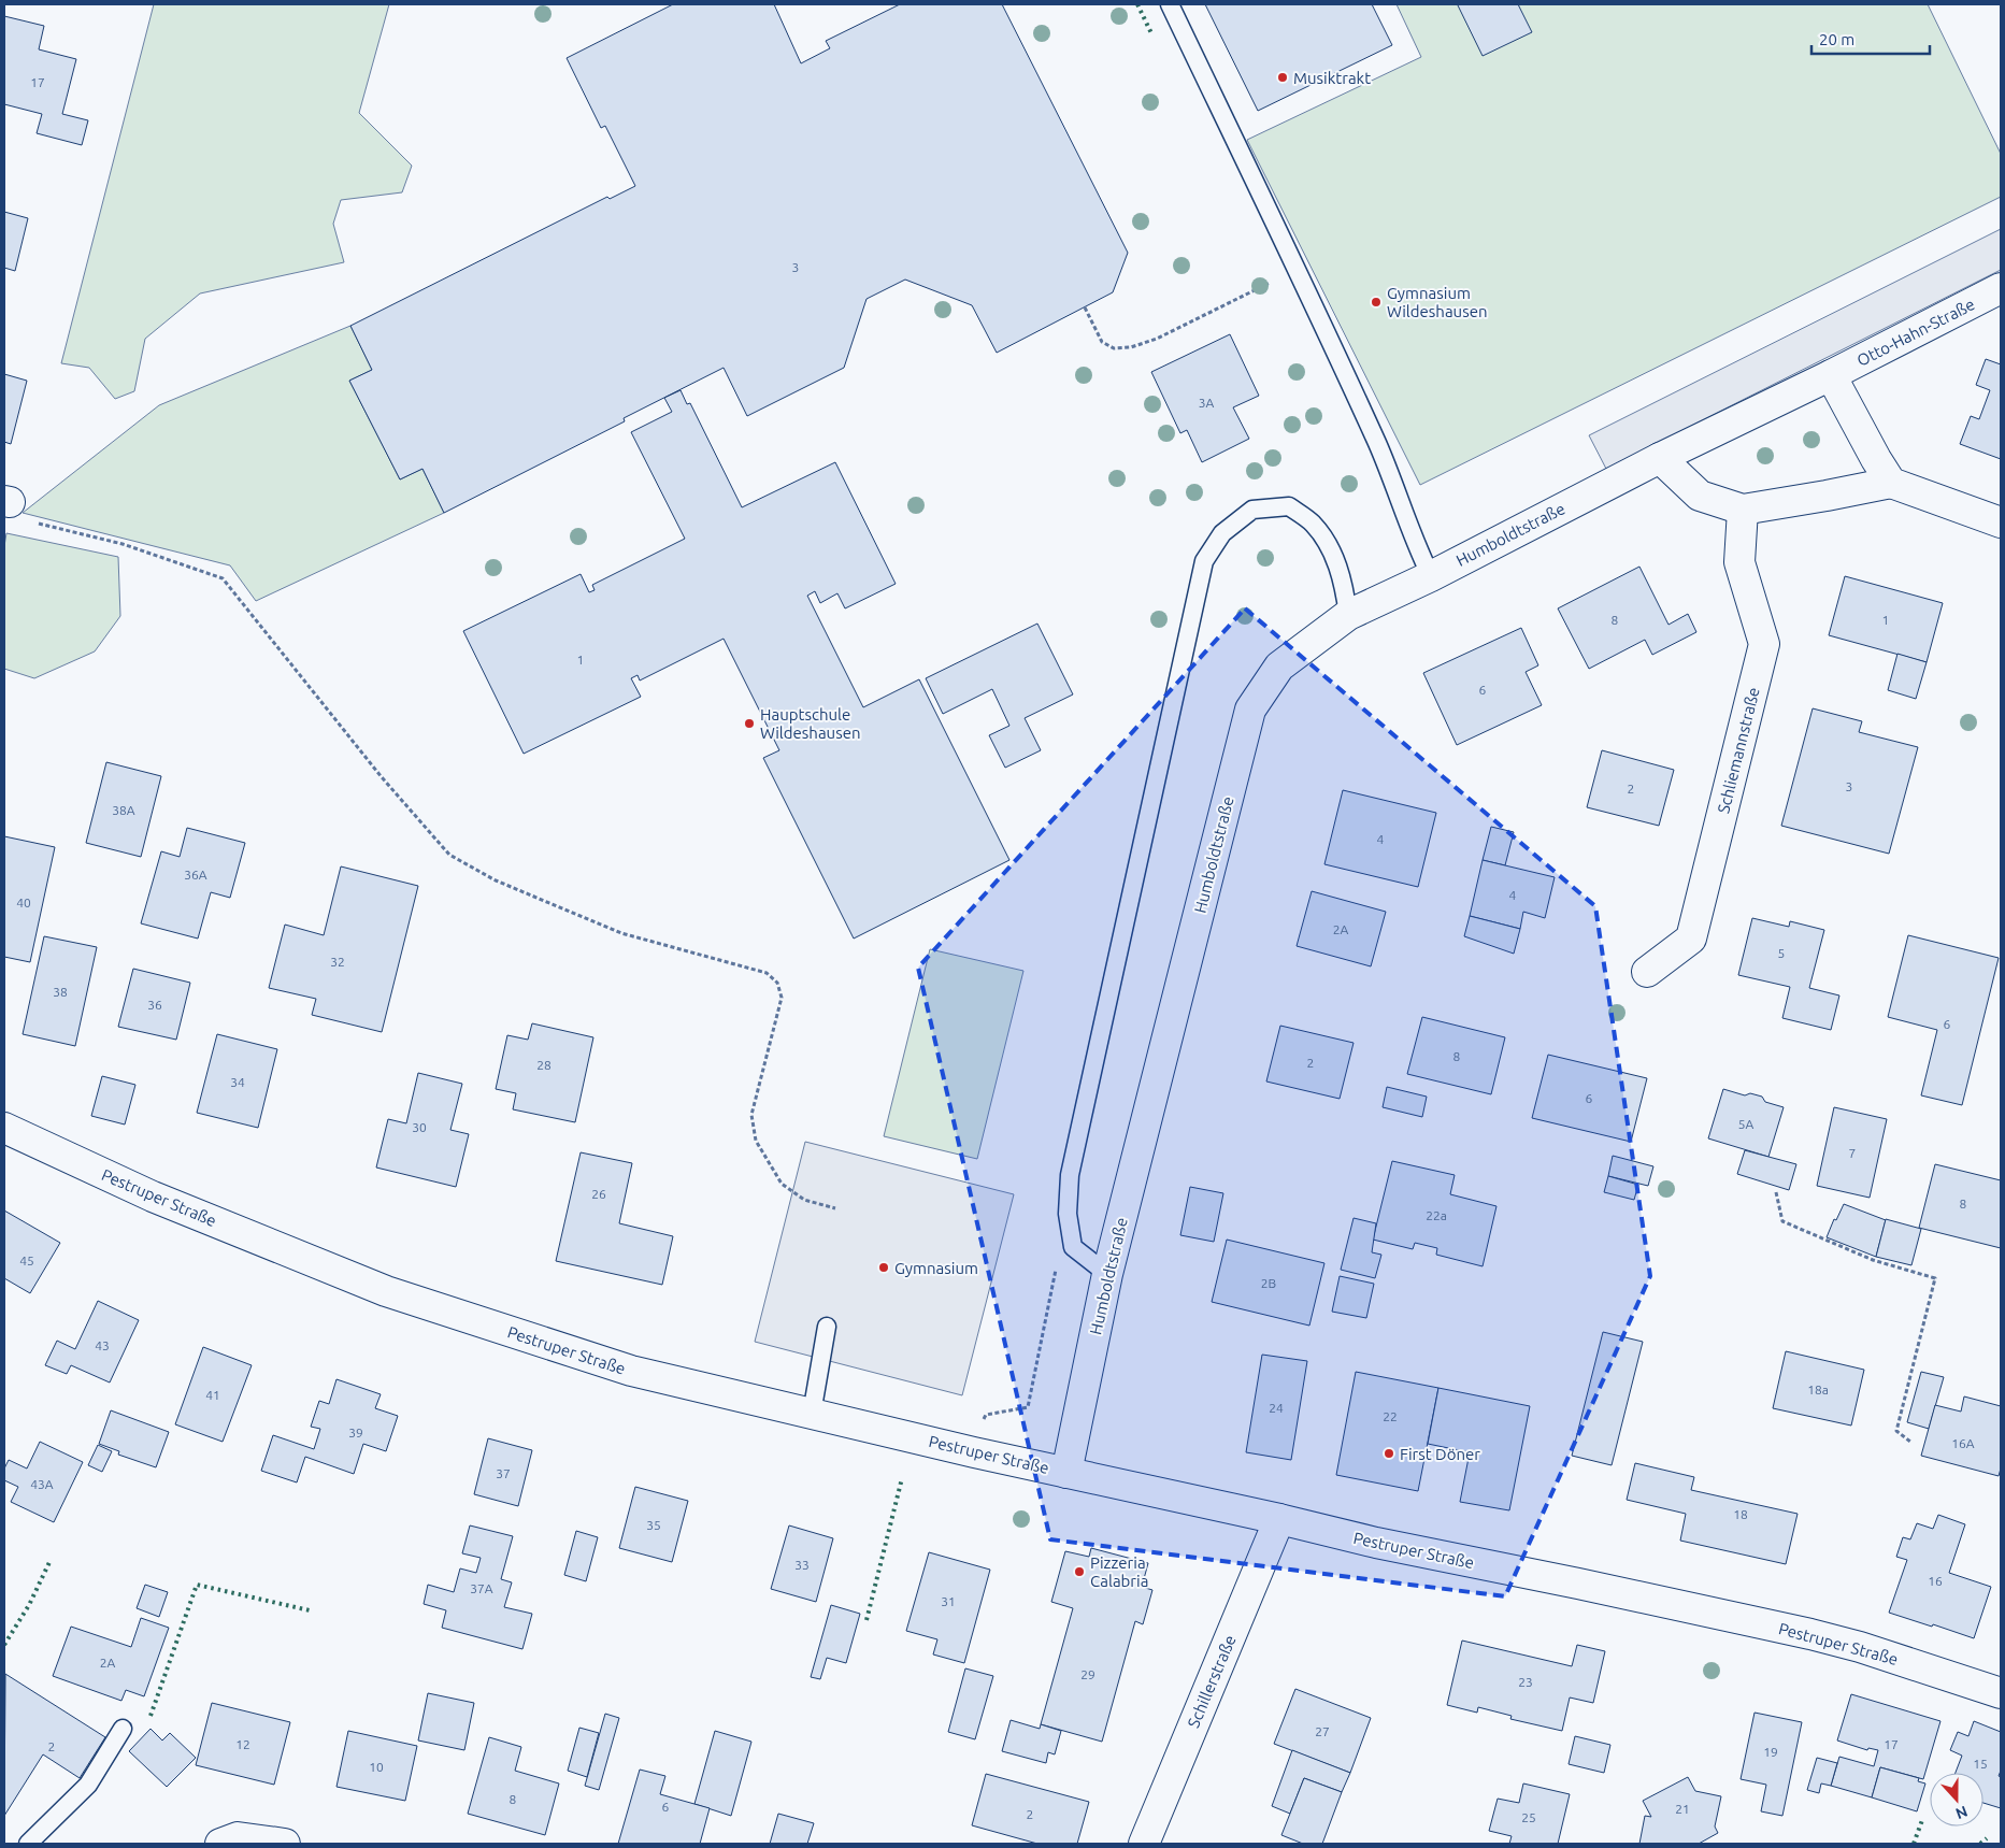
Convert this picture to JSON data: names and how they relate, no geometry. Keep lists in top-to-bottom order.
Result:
{
  "streets": {
    "street": [
      "Otto-Hahn-Straße",
      "Humboldtstraße",
      "Schliemannstraße",
      "Pestruper Straße",
      "Schillerstraße"
    ]
  },
  "crossings": [
    ["Otto-Hahn-Straße", "Humboldtstraße"],
    ["Humboldtstraße", "Pestruper Straße"],
    ["Pestruper Straße", "Schillerstraße"]
  ],
  "places": [
    "Musiktrakt",
    "Gymnasium Wildeshausen",
    "Hauptschule Wildeshausen",
    "Gymnasium",
    "First Döner",
    "Pizzeria Calabria"
  ],
  "house_numbers": [
    "17",
    "3",
    "3A",
    "8",
    "1",
    "1",
    "6",
    "3",
    "2",
    "38A",
    "4",
    "36A",
    "4",
    "40",
    "2A",
    "5",
    "32",
    "38",
    "36",
    "6",
    "8",
    "2",
    "28",
    "34",
    "6",
    "5A",
    "30",
    "7",
    "26",
    "8",
    "22a",
    "45",
    "2B",
    "43",
    "18a",
    "41",
    "24",
    "22",
    "39",
    "16A",
    "37",
    "43A",
    "18",
    "35",
    "33",
    "16",
    "37A",
    "31",
    "2A",
    "29",
    "23",
    "27",
    "12",
    "17",
    "2",
    "19",
    "15",
    "10",
    "8",
    "6",
    "21",
    "2",
    "25"
  ],
  "scale_bar": "20 m",
  "north": "bottom"
}
